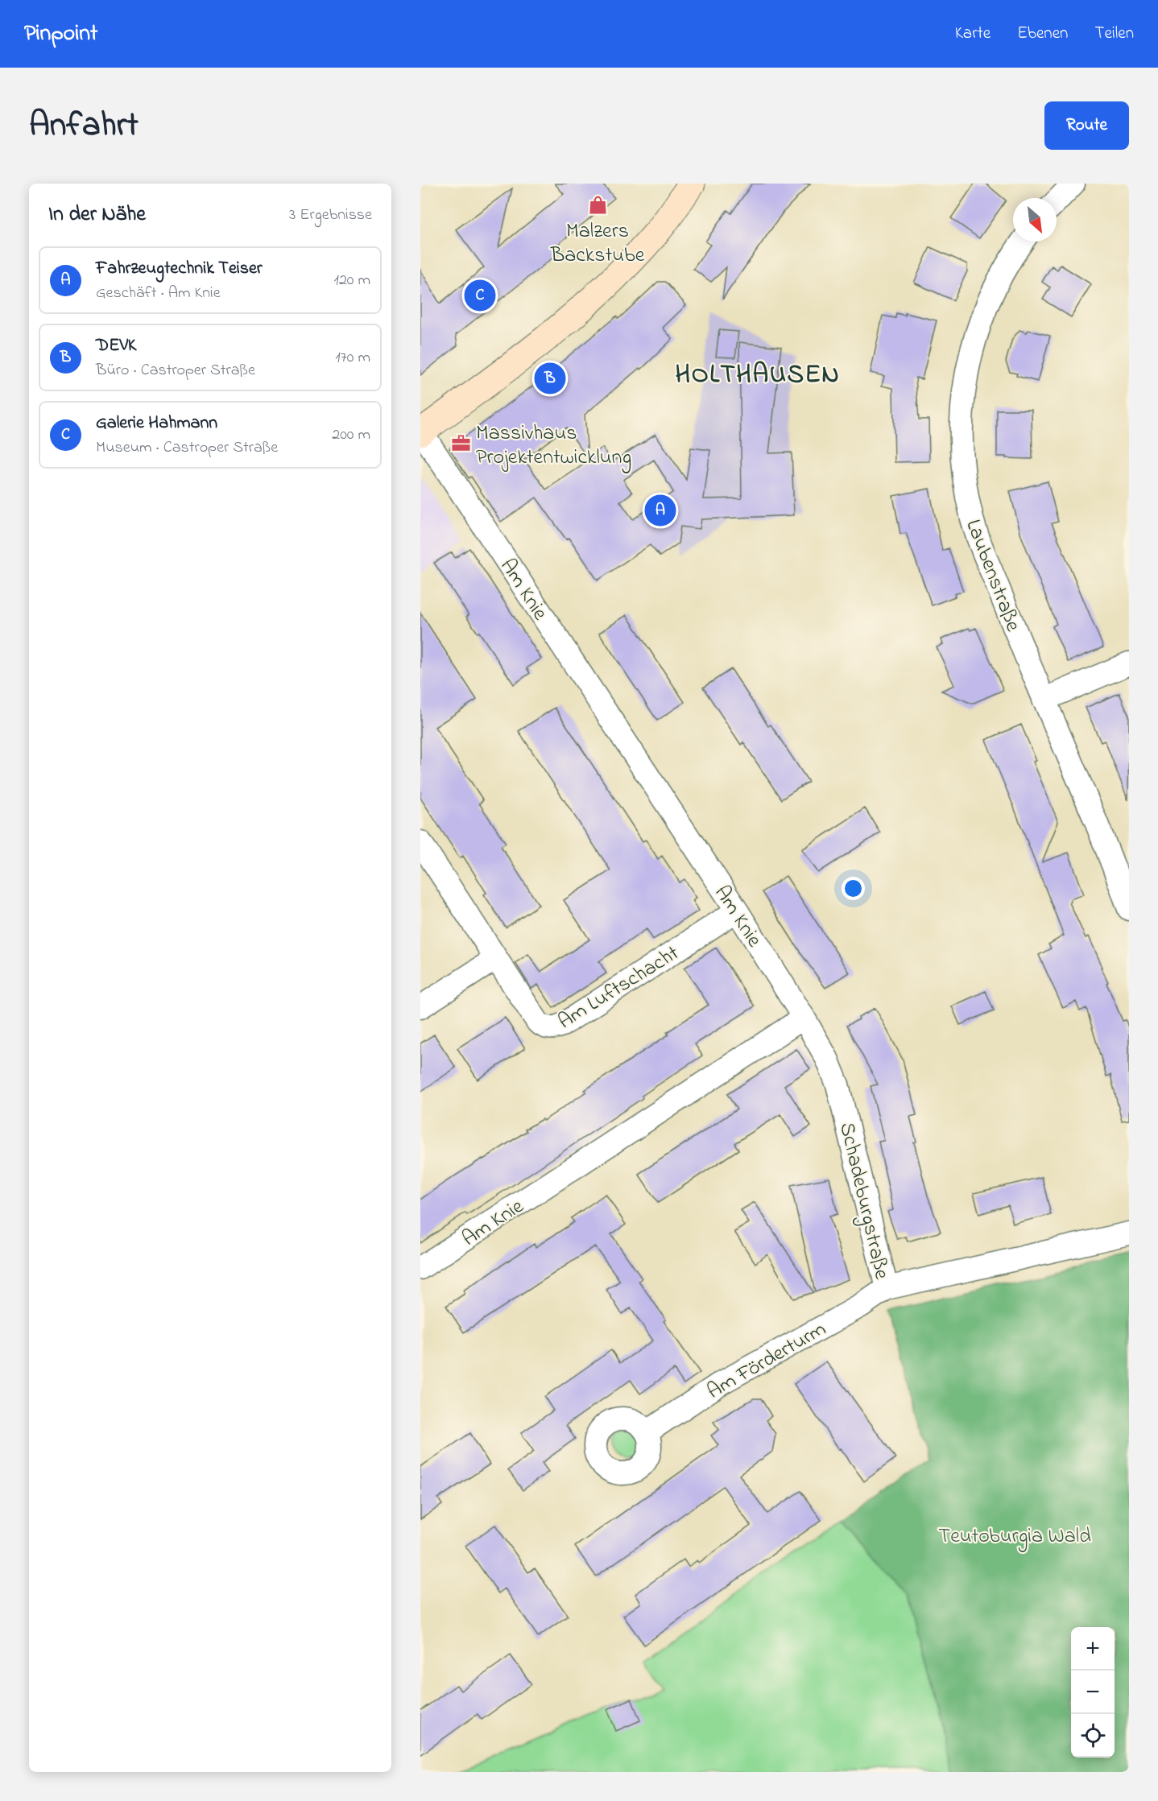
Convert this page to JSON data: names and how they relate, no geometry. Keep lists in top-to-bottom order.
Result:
{
  "streets": {
    "street": [
      "Laubenstraße",
      "Am Knie",
      "Am Luftschacht",
      "Schadeburgstraße",
      "Am Förderturm"
    ]
  },
  "crossings": [
    ["Am Knie", "Am Luftschacht"],
    ["Am Knie", "Schadeburgstraße"],
    ["Schadeburgstraße", "Am Förderturm"]
  ],
  "districts": ["HOLTHAUSEN"],
  "parks": ["Teutoburgia Wald"],
  "places": {
    "shop": ["Malzers Backstube"],
    "office": ["Massivhaus Projektentwicklung"]
  },
  "north": "bottom right",
  "page": {
    "header": "Pinpoint",
    "nav": ["Karte", "Ebenen", "Teilen"],
    "title": "Anfahrt",
    "buttons": "Route",
    "heading": ["In der Nähe", "3 Ergebnisse"],
    "list": [
      {
        "mark": "A",
        "name": "Fahrzeugtechnik Teiser",
        "note": "Geschäft · Am Knie",
        "value": "120 m"
      },
      {
        "mark": "B",
        "name": "DEVK",
        "note": "Büro · Castroper Straße",
        "value": "170 m"
      },
      {
        "mark": "C",
        "name": "Galerie Hahmann",
        "note": "Museum · Castroper Straße",
        "value": "200 m"
      }
    ],
    "pins": ["C", "B", "A"],
    "map_buttons": ["+", "−"]
  }
}
